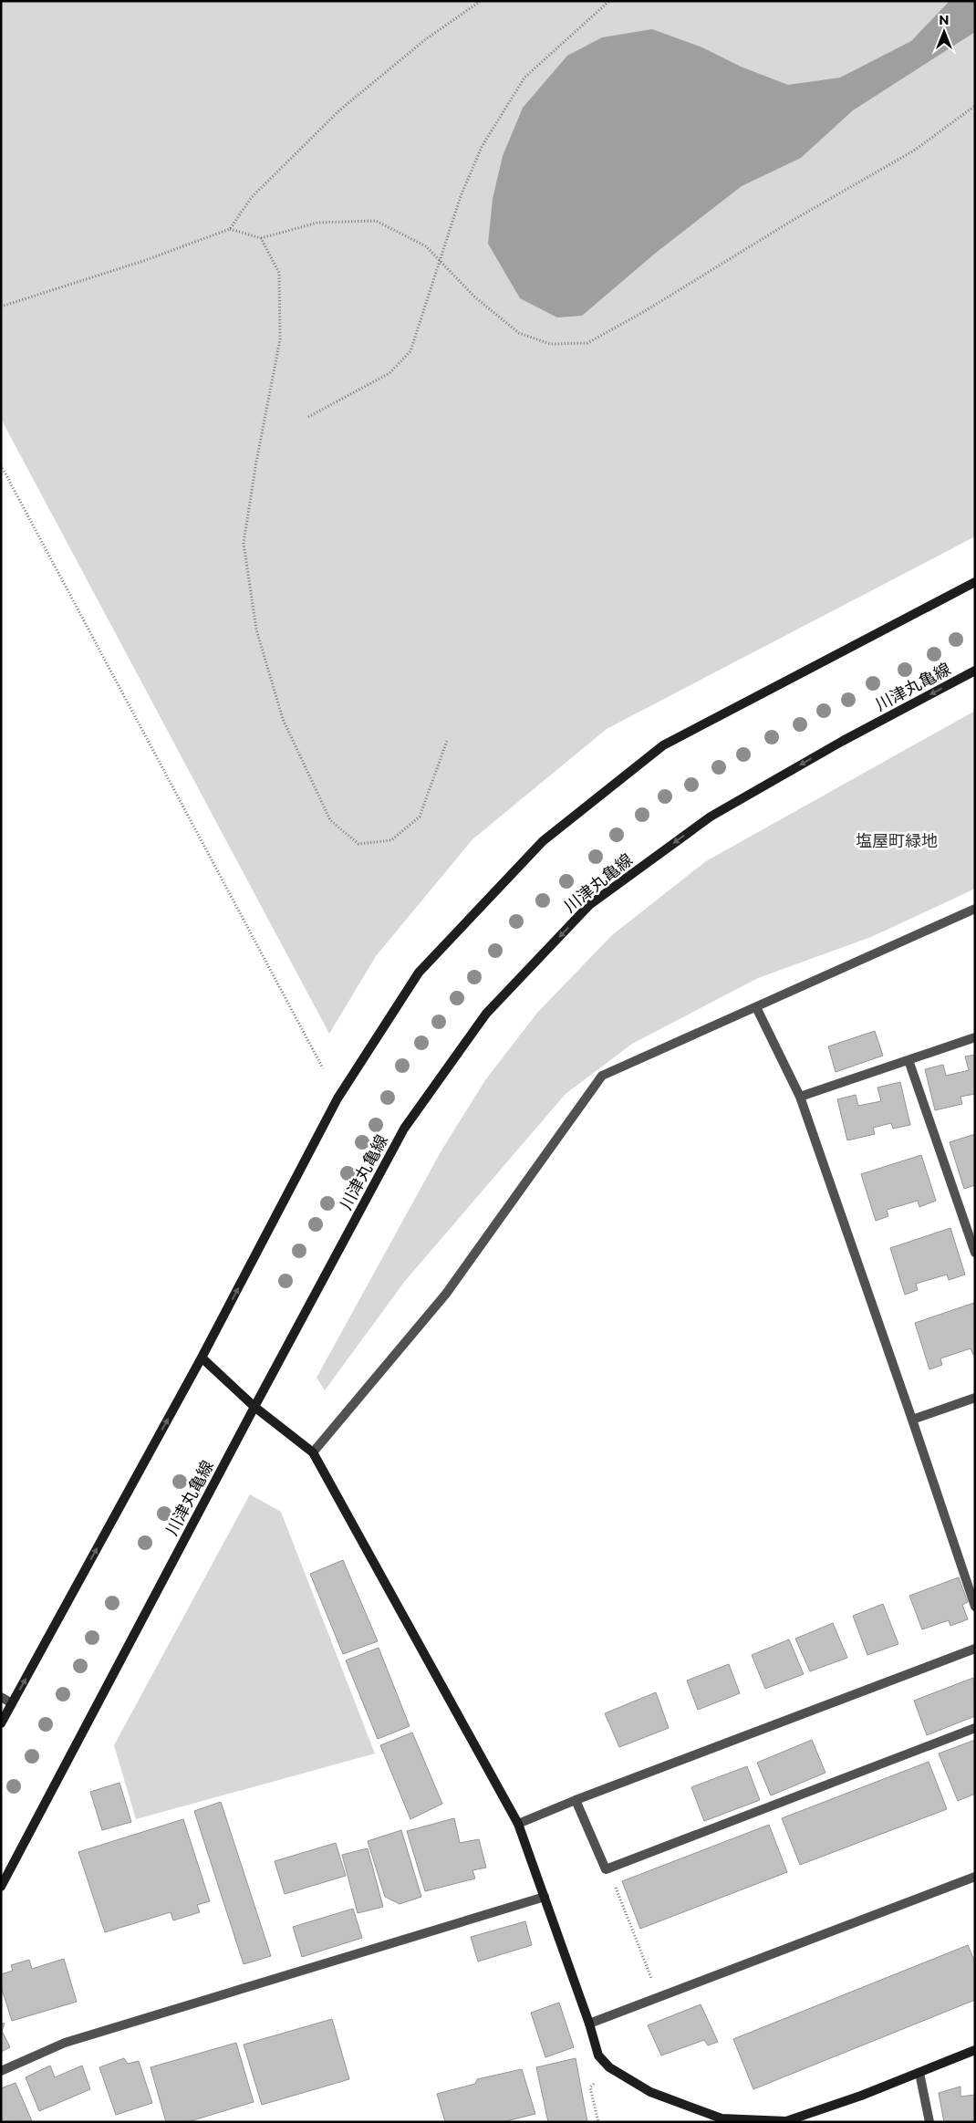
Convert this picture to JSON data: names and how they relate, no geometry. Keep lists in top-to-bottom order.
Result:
{
  "streets": {
    "main road": ["川津丸亀線"]
  },
  "parks": ["塩屋町緑地"],
  "north": "top"
}
